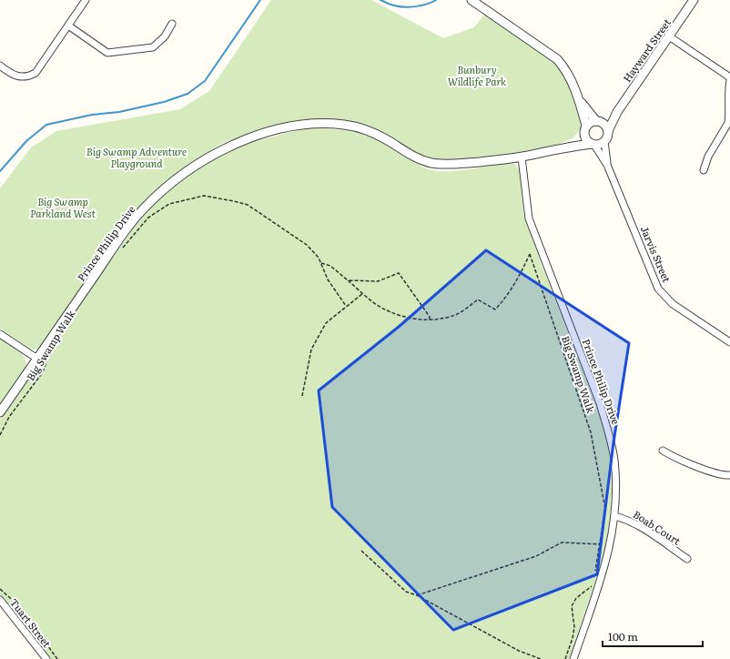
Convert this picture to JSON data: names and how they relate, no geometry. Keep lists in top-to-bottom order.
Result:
{
  "streets": {
    "street": [
      "Hayward Street",
      "Prince Philip Drive",
      "Jarvis Street",
      "Boab Court",
      "Tuart Street"
    ],
    "path": ["Big Swamp Walk"]
  },
  "crossings": [
    ["Hayward Street", "Prince Philip Drive"],
    ["Hayward Street", "Jarvis Street"],
    ["Prince Philip Drive", "Jarvis Street"],
    ["Prince Philip Drive", "Boab Court"]
  ],
  "parks": ["Bunbury Wildlife Park", "Big Swamp Adventure Playground", "Big Swamp Parkland West"],
  "scale_bar": "100 m"
}
